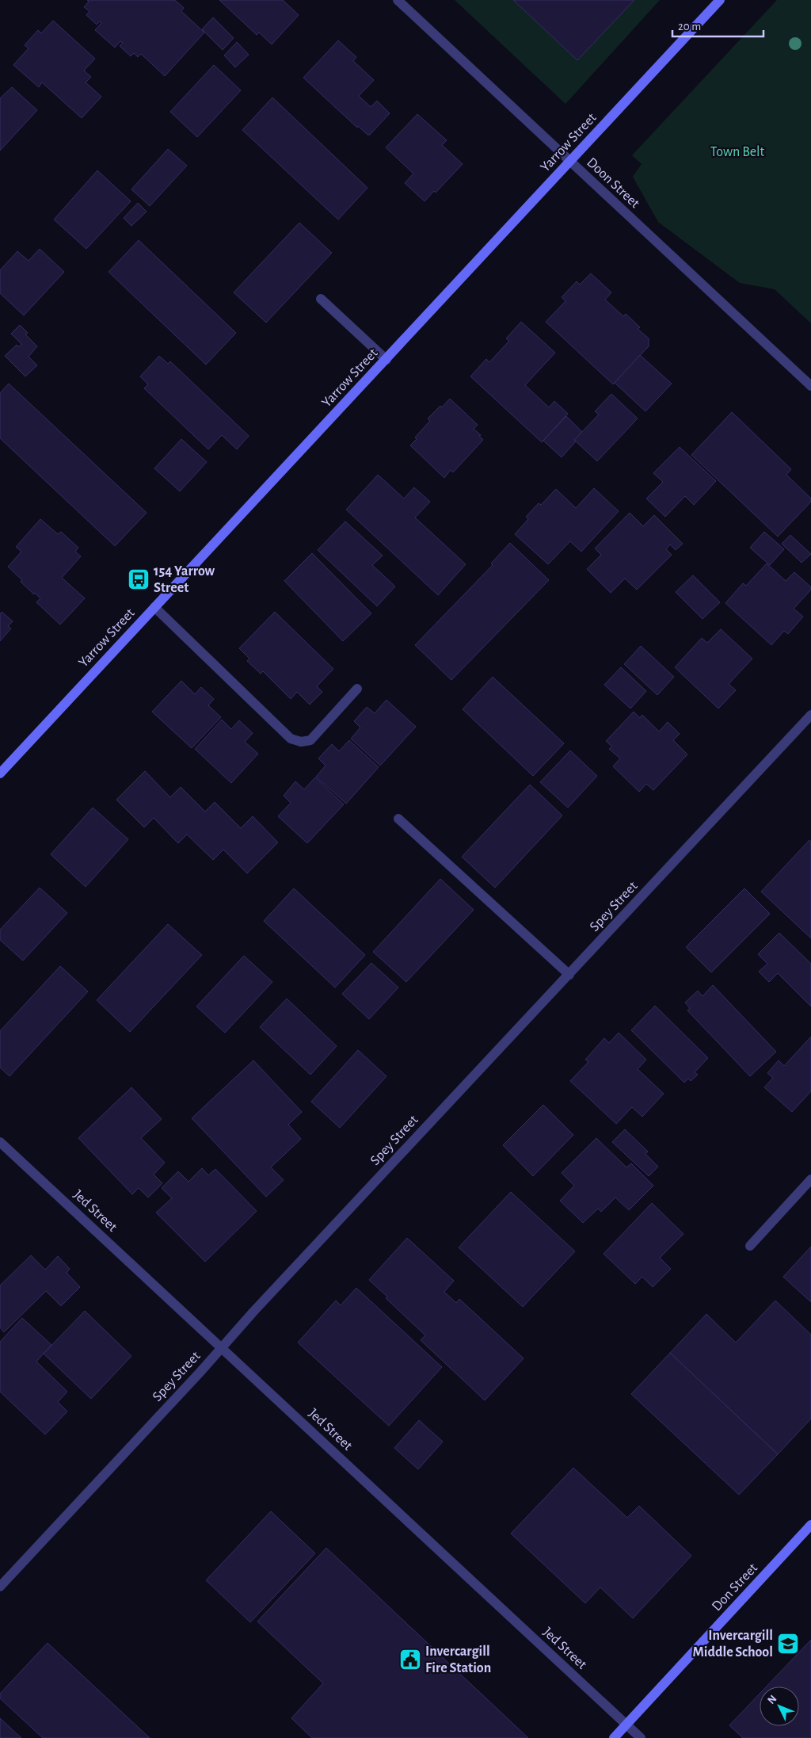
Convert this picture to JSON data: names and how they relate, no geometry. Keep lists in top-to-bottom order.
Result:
{
  "streets": {
    "main road": ["Yarrow Street", "Don Street"],
    "street": ["Doon Street", "Spey Street", "Jed Street"]
  },
  "crossings": [
    ["Yarrow Street", "Doon Street"],
    ["Spey Street", "Jed Street"],
    ["Jed Street", "Don Street"]
  ],
  "parks": ["Town Belt"],
  "places": {
    "bus stop": ["154 Yarrow Street"],
    "school or university": ["Invercargill Middle School"],
    "public building": ["Invercargill Fire Station"]
  },
  "scale_bar": "20 m",
  "north": "top left"
}
